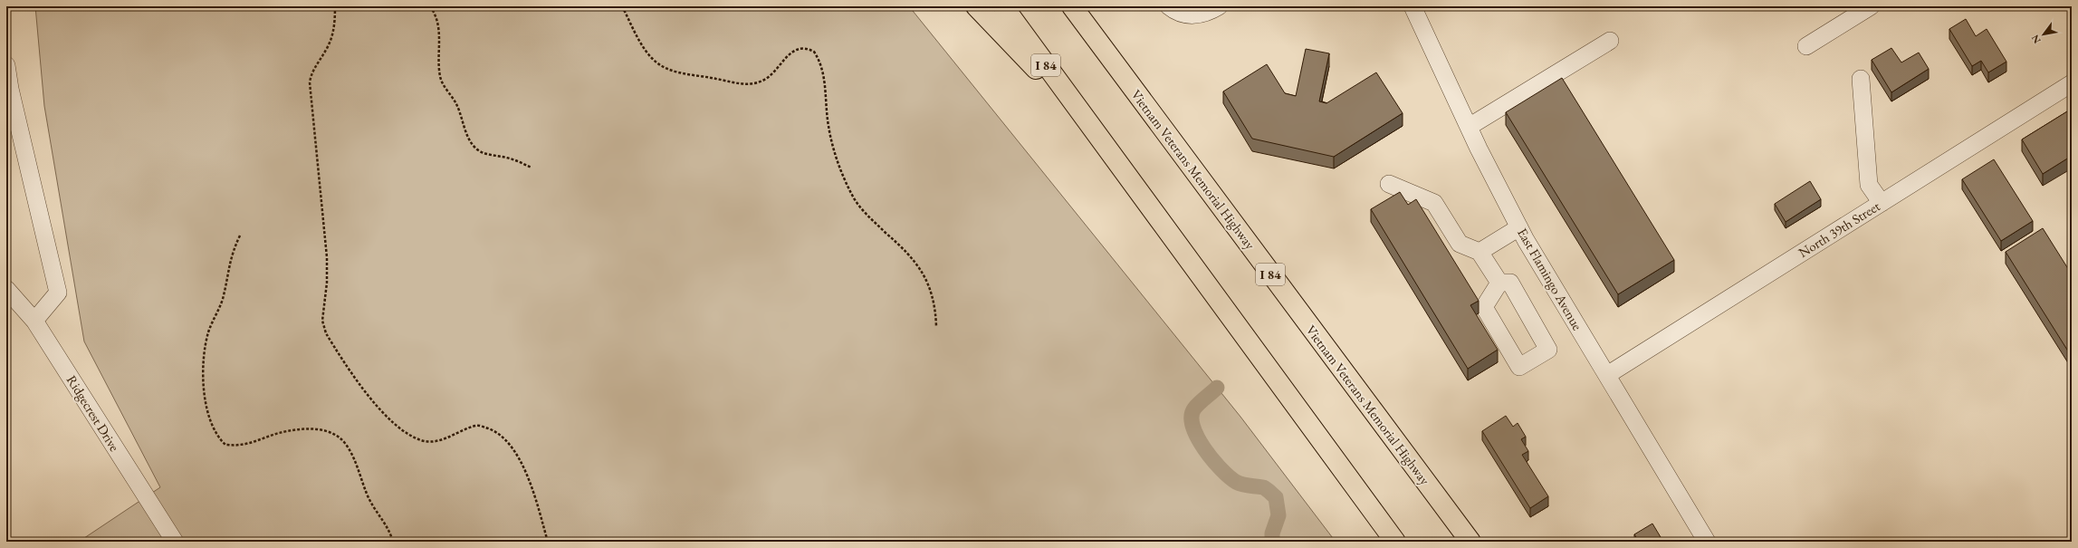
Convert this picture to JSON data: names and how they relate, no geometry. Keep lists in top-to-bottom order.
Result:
{
  "streets": {
    "highway": ["I 84", "Vietnam Veterans Memorial Highway"],
    "street": ["North 39th Street", "East Flamingo Avenue", "Ridgecrest Drive"]
  },
  "crossings": [
    ["North 39th Street", "East Flamingo Avenue"]
  ],
  "north": "bottom left"
}
